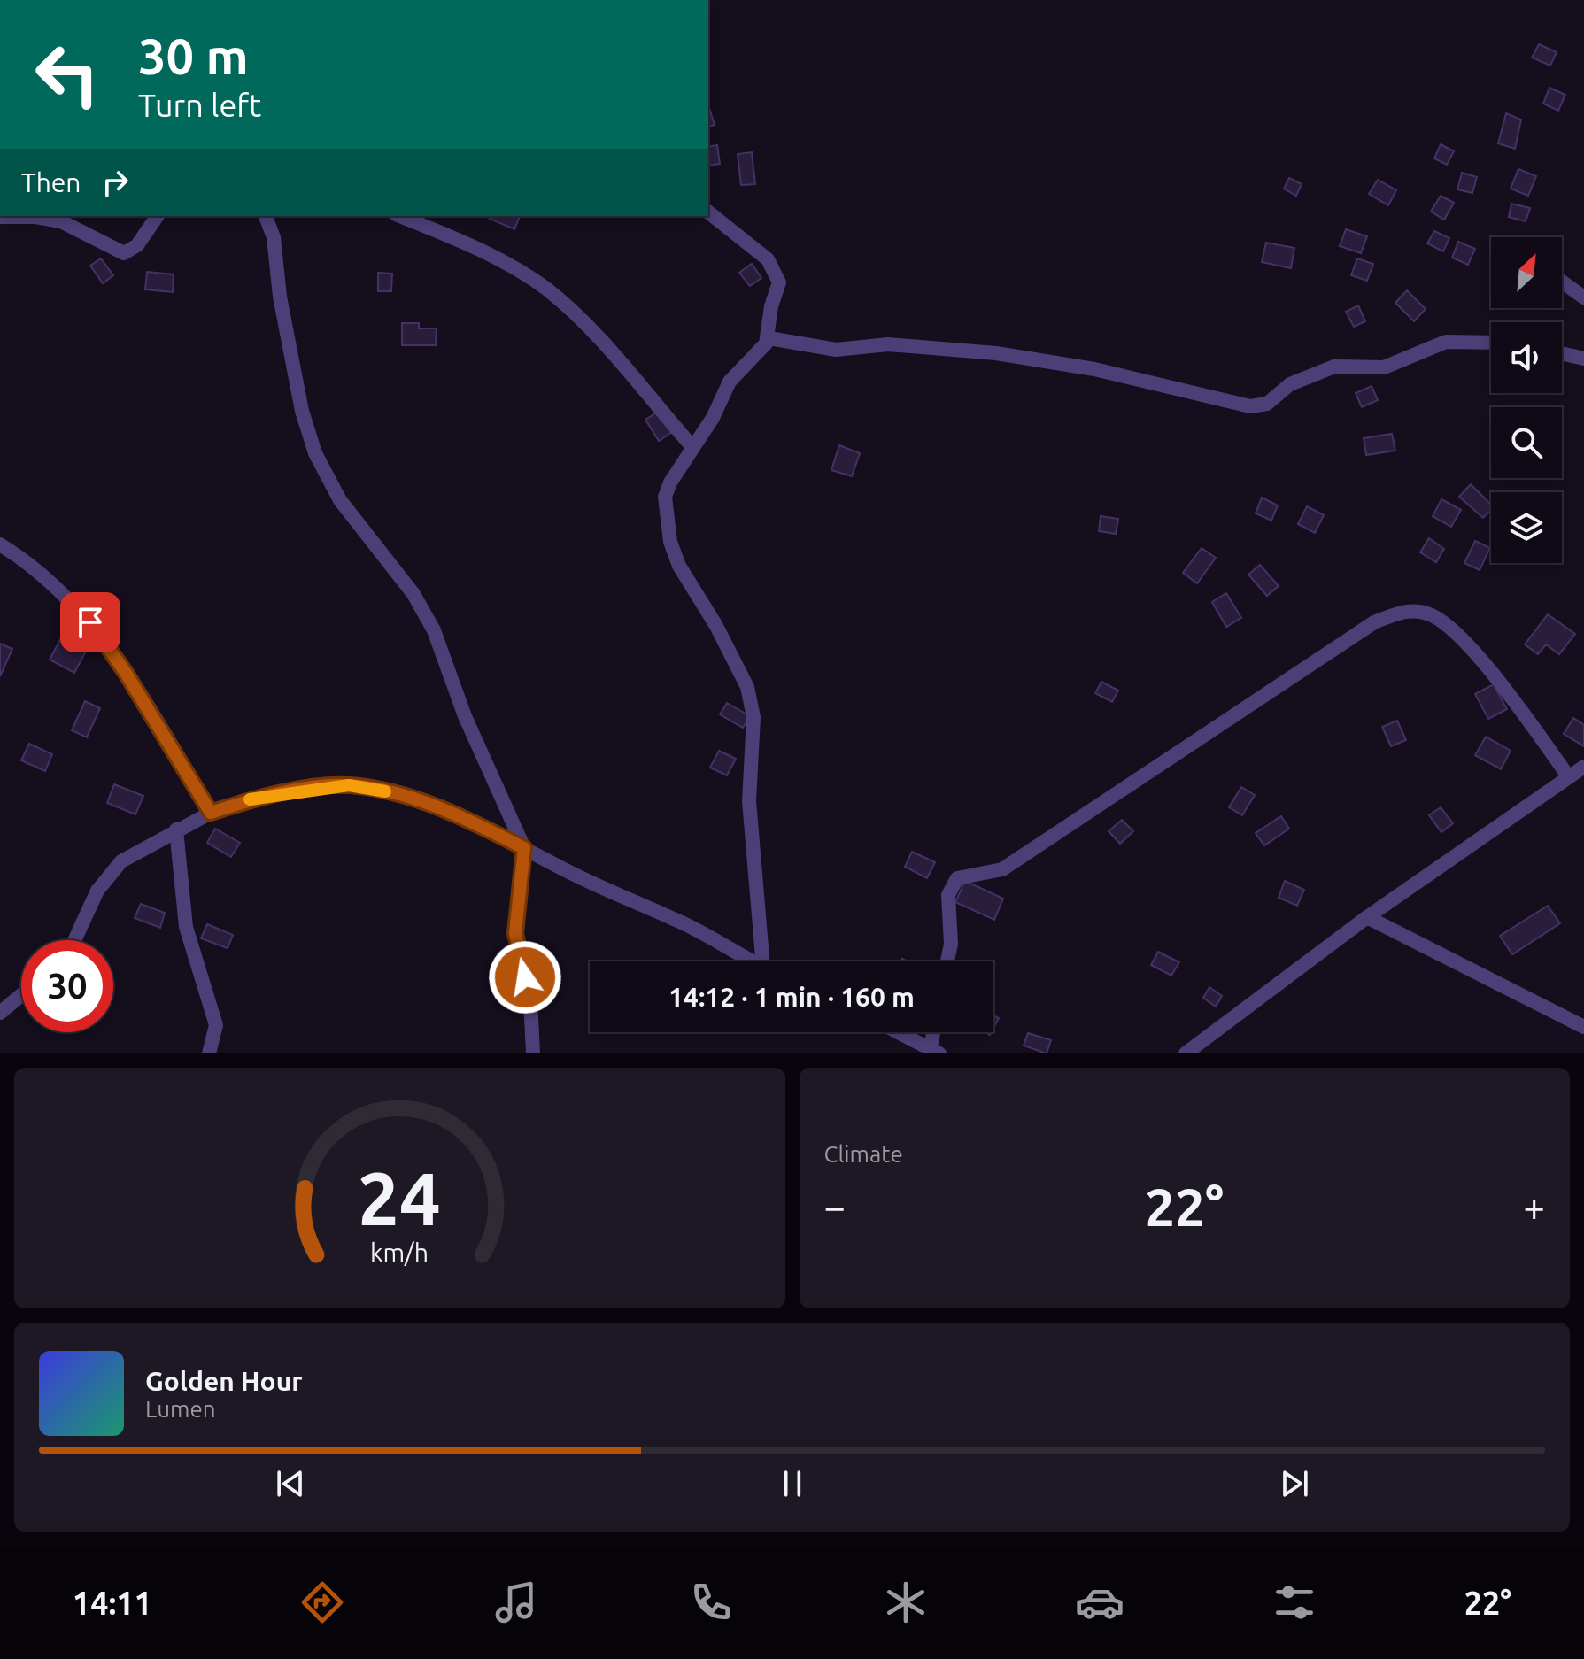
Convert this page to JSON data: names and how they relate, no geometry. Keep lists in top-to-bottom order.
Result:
{
  "north": "top right",
  "page": {
    "turn": ["30 m", "Turn left"],
    "then": "Then",
    "limit": "30",
    "trip": "14:12 · 1 min · 160 m",
    "tile": "Climate",
    "heat": ["−", "22°", "+"],
    "song": ["Golden Hour", "Lumen"],
    "tabs": ["14:11", "22°"],
    "gauge": ["24", "km/h"]
  }
}
